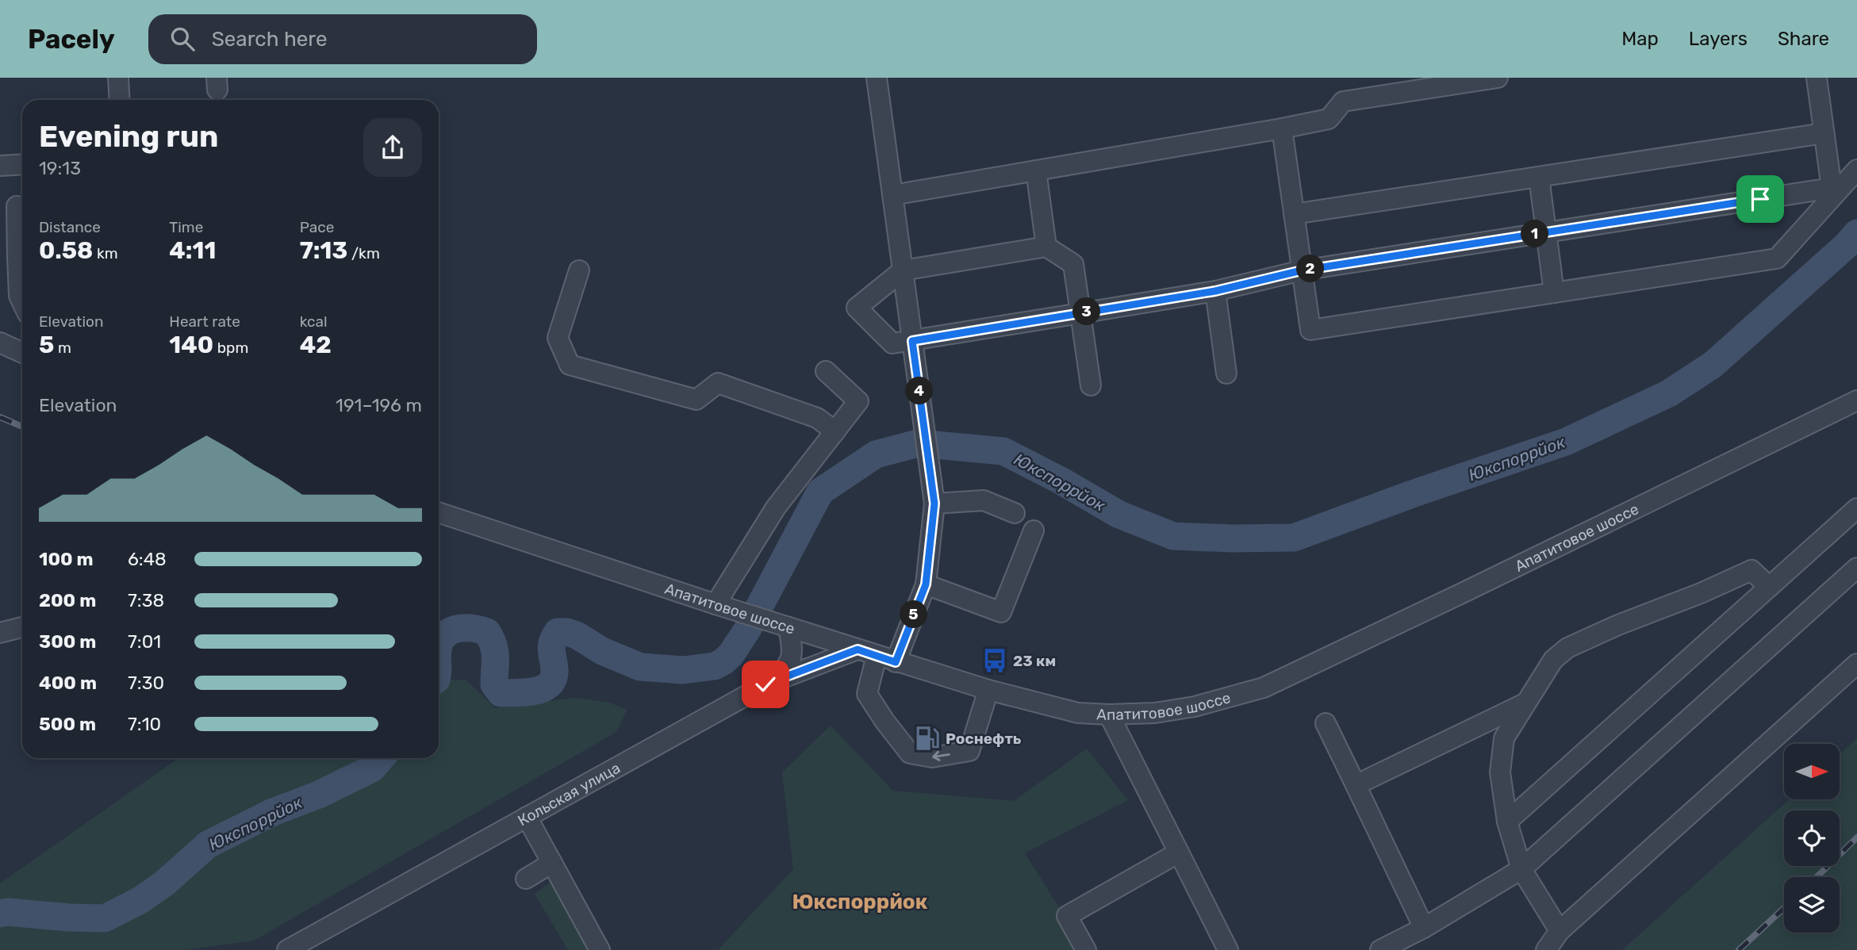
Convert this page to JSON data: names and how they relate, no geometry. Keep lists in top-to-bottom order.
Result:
{
  "streets": {
    "street": ["Апатитовое шоссе", "Кольская улица"]
  },
  "crossings": [
    ["Апатитовое шоссе", "Кольская улица"]
  ],
  "districts": ["Юкспоррйок"],
  "water": ["Юкспоррйок"],
  "places": {
    "bus stop": ["23 км"],
    "fuel station": ["Роснефть"]
  },
  "north": "right",
  "page": {
    "header": "Pacely",
    "search": "Search here",
    "nav": ["Map", "Layers", "Share"],
    "heading": ["Evening run", "19:13"],
    "stats": [
      ["Distance", "0.58 km"],
      ["Time", "4:11"],
      ["Pace", "7:13 /km"],
      ["Elevation", "5 m"],
      ["Heart rate", "140 bpm"],
      ["kcal", "42"]
    ],
    "pins": [
      "1",
      "2",
      "3",
      "4",
      "5"
    ],
    "chart": ["Elevation", "191–196 m"],
    "list": [
      {
        "name": "100 m",
        "note": "6:48"
      },
      {
        "name": "200 m",
        "note": "7:38"
      },
      {
        "name": "300 m",
        "note": "7:01"
      },
      {
        "name": "400 m",
        "note": "7:30"
      },
      {
        "name": "500 m",
        "note": "7:10"
      }
    ]
  }
}
